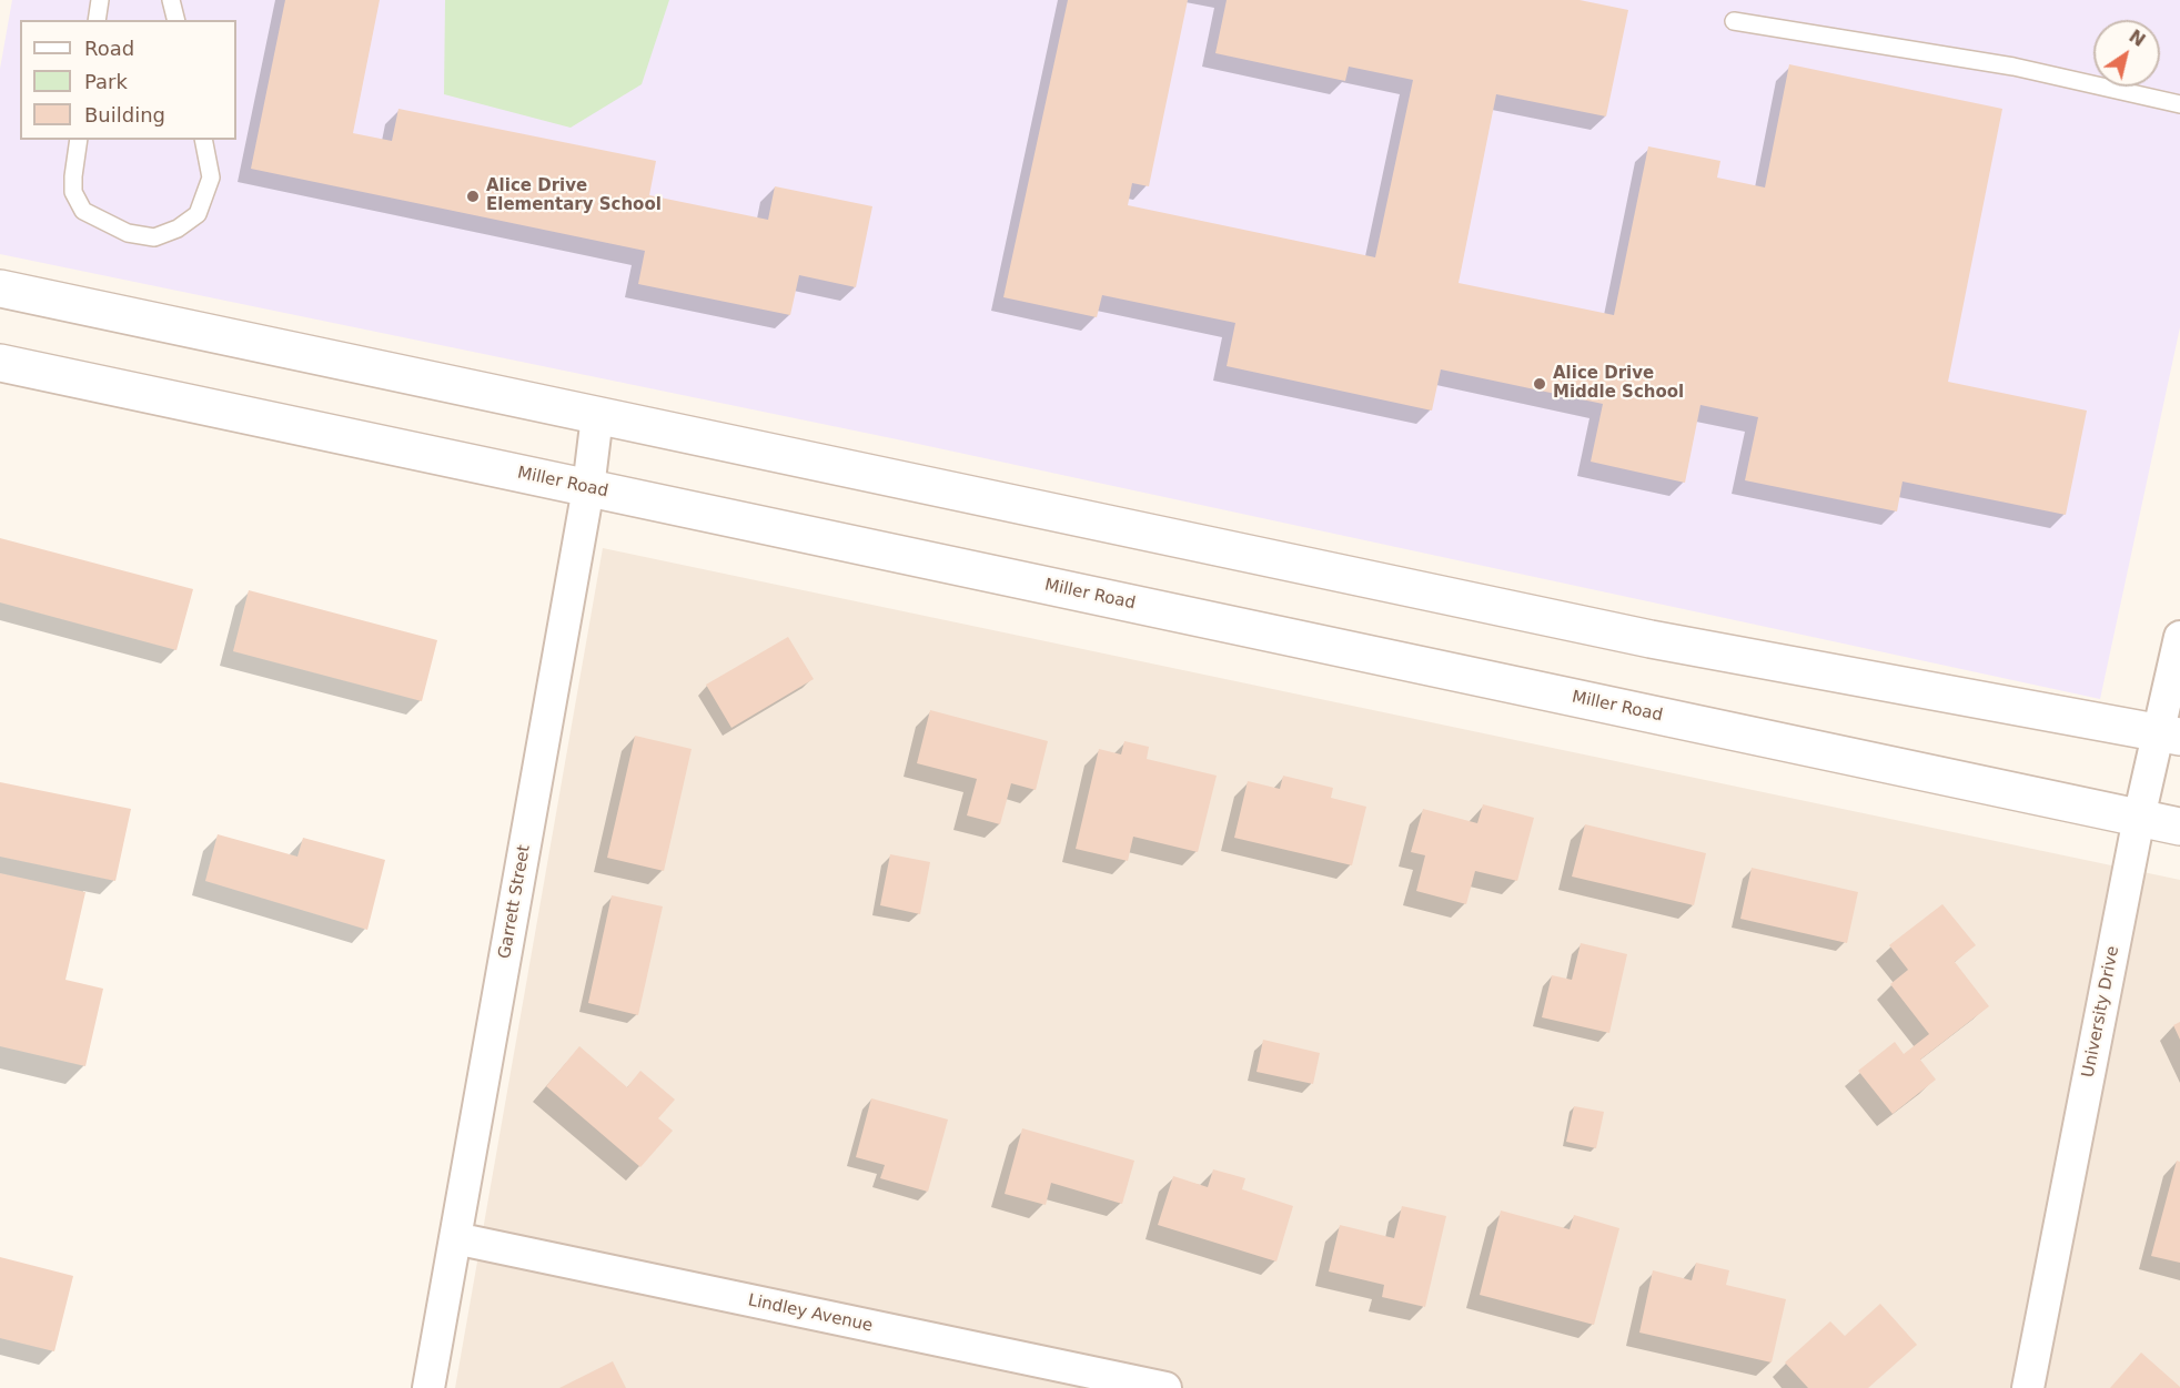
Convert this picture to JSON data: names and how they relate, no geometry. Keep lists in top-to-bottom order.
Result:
{
  "streets": {
    "street": [
      "Miller Road",
      "Garrett Street",
      "University Drive",
      "Lindley Avenue"
    ]
  },
  "crossings": [
    ["Miller Road", "Garrett Street"],
    ["Miller Road", "University Drive"],
    ["Garrett Street", "Lindley Avenue"]
  ],
  "places": ["Alice Drive Elementary School", "Alice Drive Middle School"],
  "legend": ["Road", "Park", "Building"],
  "north": "top right"
}
